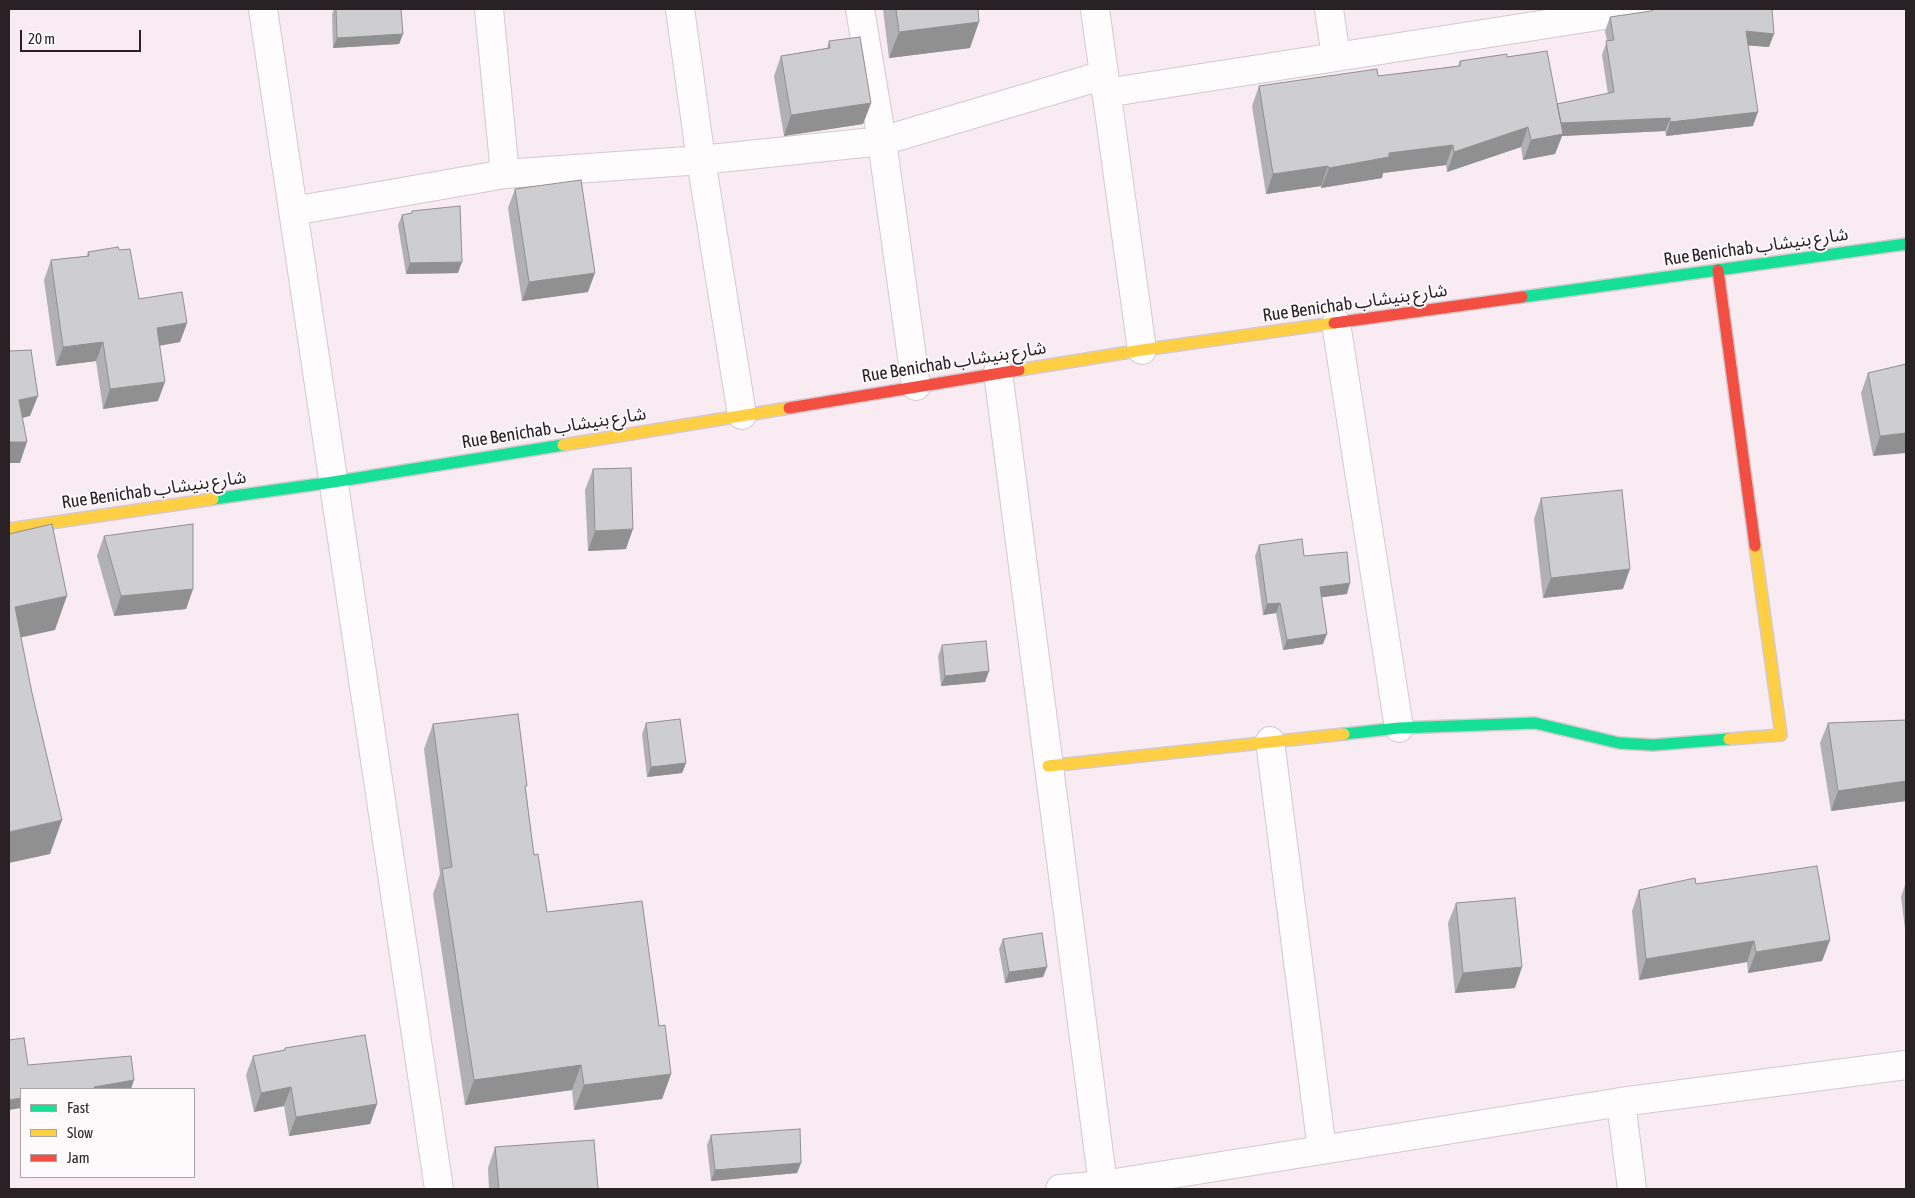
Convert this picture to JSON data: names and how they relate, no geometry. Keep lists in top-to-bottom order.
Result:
{
  "streets": {
    "street": ["Rue Benichab شارع بنيشاب"]
  },
  "legend": ["Fast", "Slow", "Jam"],
  "scale_bar": "20 m"
}
